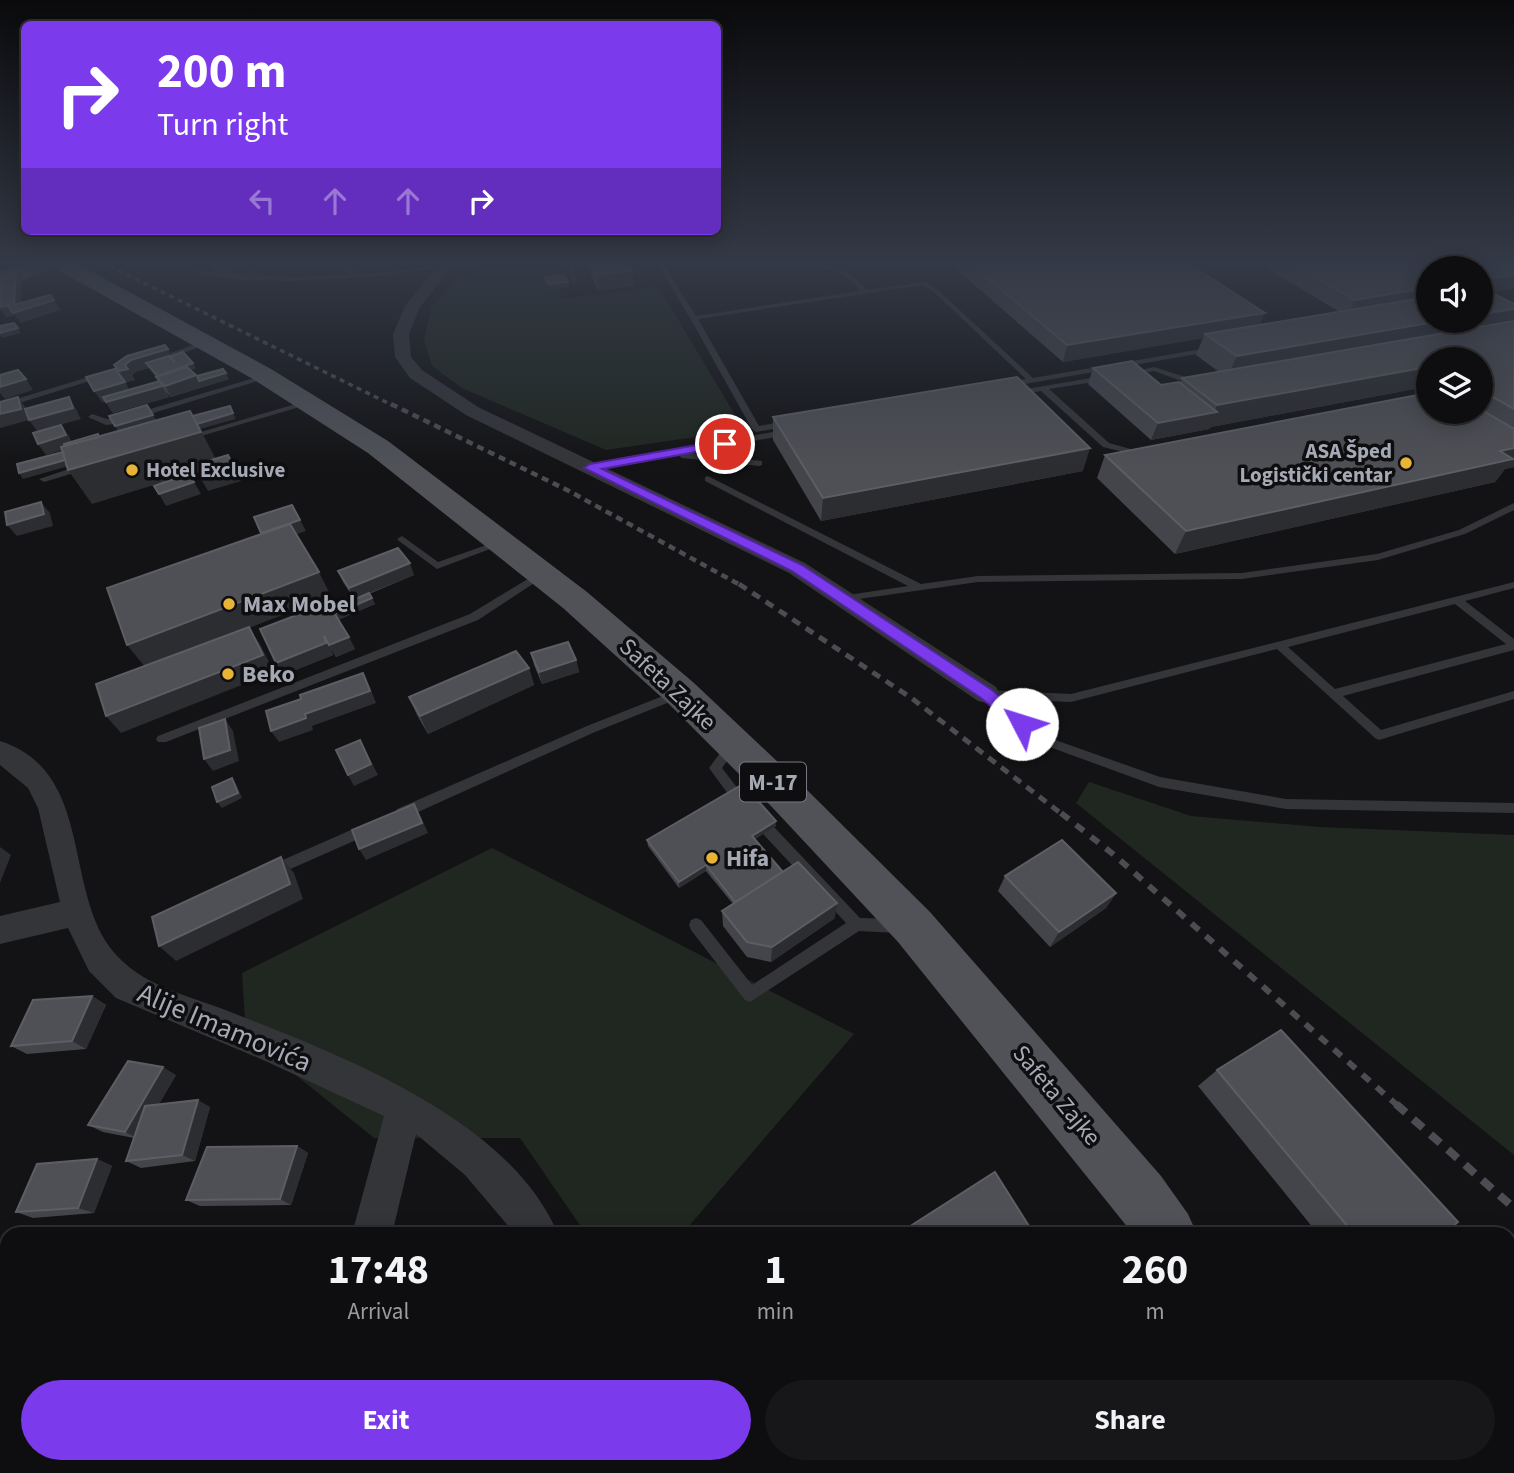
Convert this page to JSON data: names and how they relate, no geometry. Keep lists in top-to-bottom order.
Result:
{
  "streets": {
    "main road": ["Safeta Zajke", "M-17"],
    "street": ["Alije Imamovića"]
  },
  "places": [
    "ASA Šped Logistički centar",
    "Hotel Exclusive",
    "Max Mobel",
    "Beko",
    "Hifa"
  ],
  "page": {
    "turn": ["200 m", "Turn right"],
    "eta": [
      "17:48",
      "Arrival",
      "1",
      "min",
      "260",
      "m"
    ],
    "buttons": ["Exit", "Share"]
  }
}
